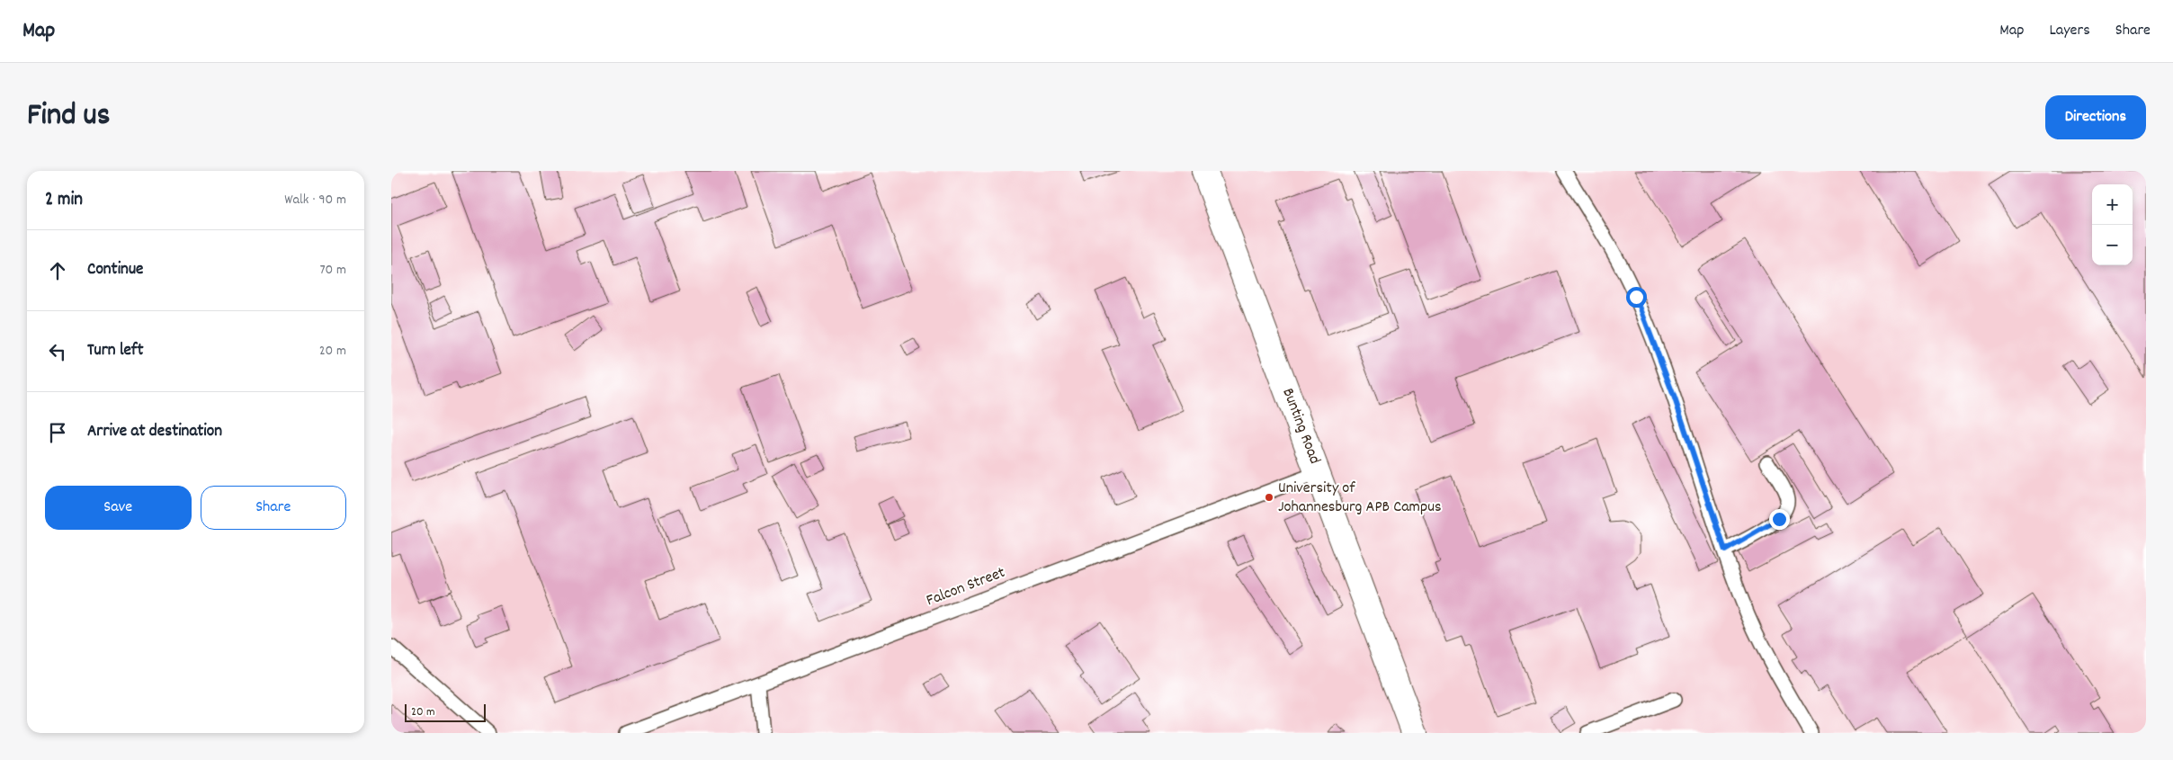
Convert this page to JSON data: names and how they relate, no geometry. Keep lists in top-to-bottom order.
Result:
{
  "streets": {
    "street": ["Bunting Road"],
    "lane": ["Falcon Street"]
  },
  "crossings": [
    ["Bunting Road", "Falcon Street"]
  ],
  "places": ["University of Johannesburg APB Campus"],
  "scale_bar": "20 m",
  "page": {
    "header": "Map",
    "nav": ["Map", "Layers", "Share"],
    "title": "Find us",
    "buttons": [
      "Directions",
      ["Save", "Share"]
    ],
    "heading": ["2 min", "Walk · 90 m"],
    "map_buttons": ["+", "−"],
    "list": [
      ["Continue", "70 m"],
      ["Turn left", "20 m"],
      "Arrive at destination"
    ],
    "scale": "20 m"
  }
}
